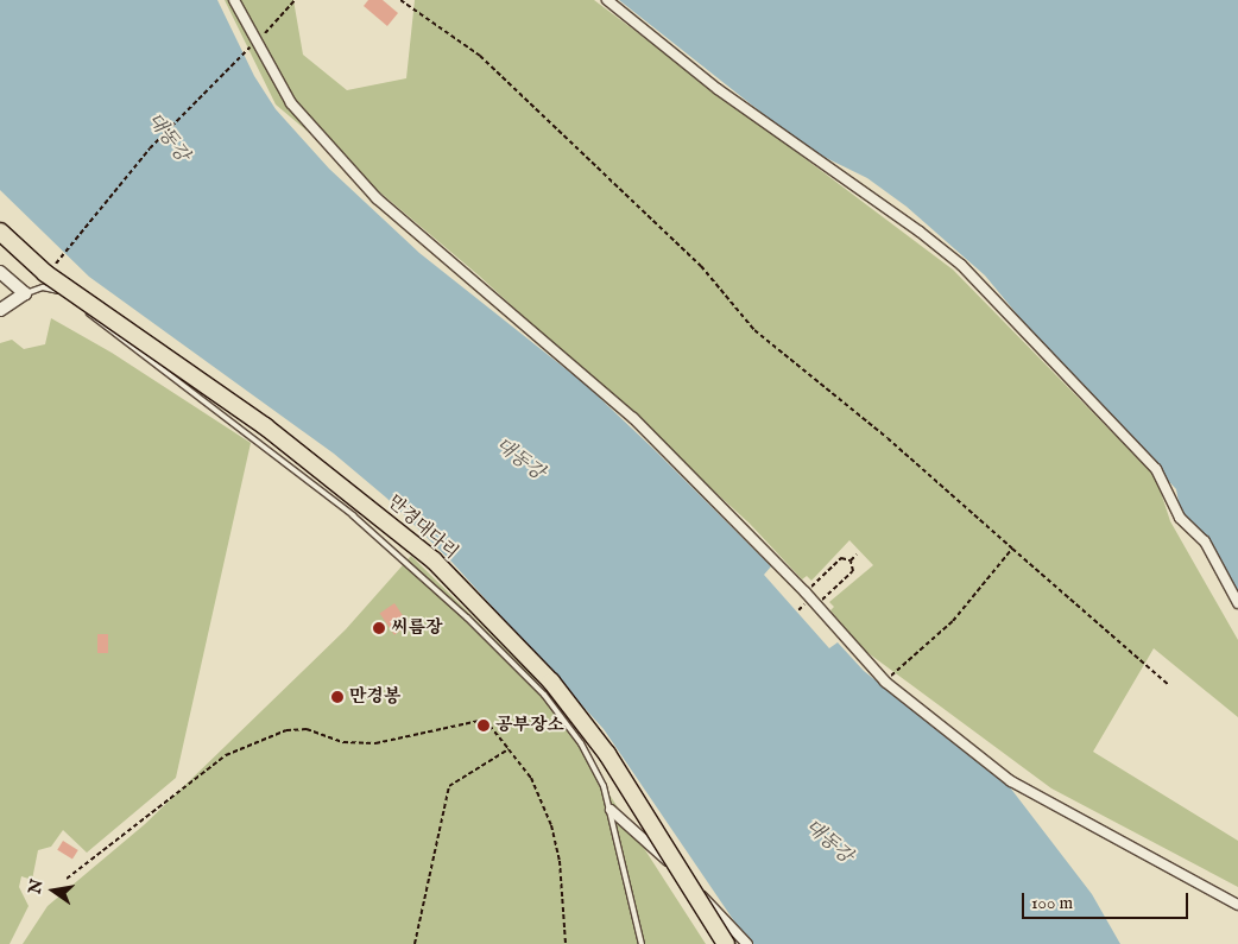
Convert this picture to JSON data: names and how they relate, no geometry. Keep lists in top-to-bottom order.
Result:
{
  "streets": {
    "highway": ["만경대다리"]
  },
  "water": ["대동강"],
  "places": ["씨름장", "만경봉", "공부장소"],
  "scale_bar": "100 m",
  "north": "left"
}
